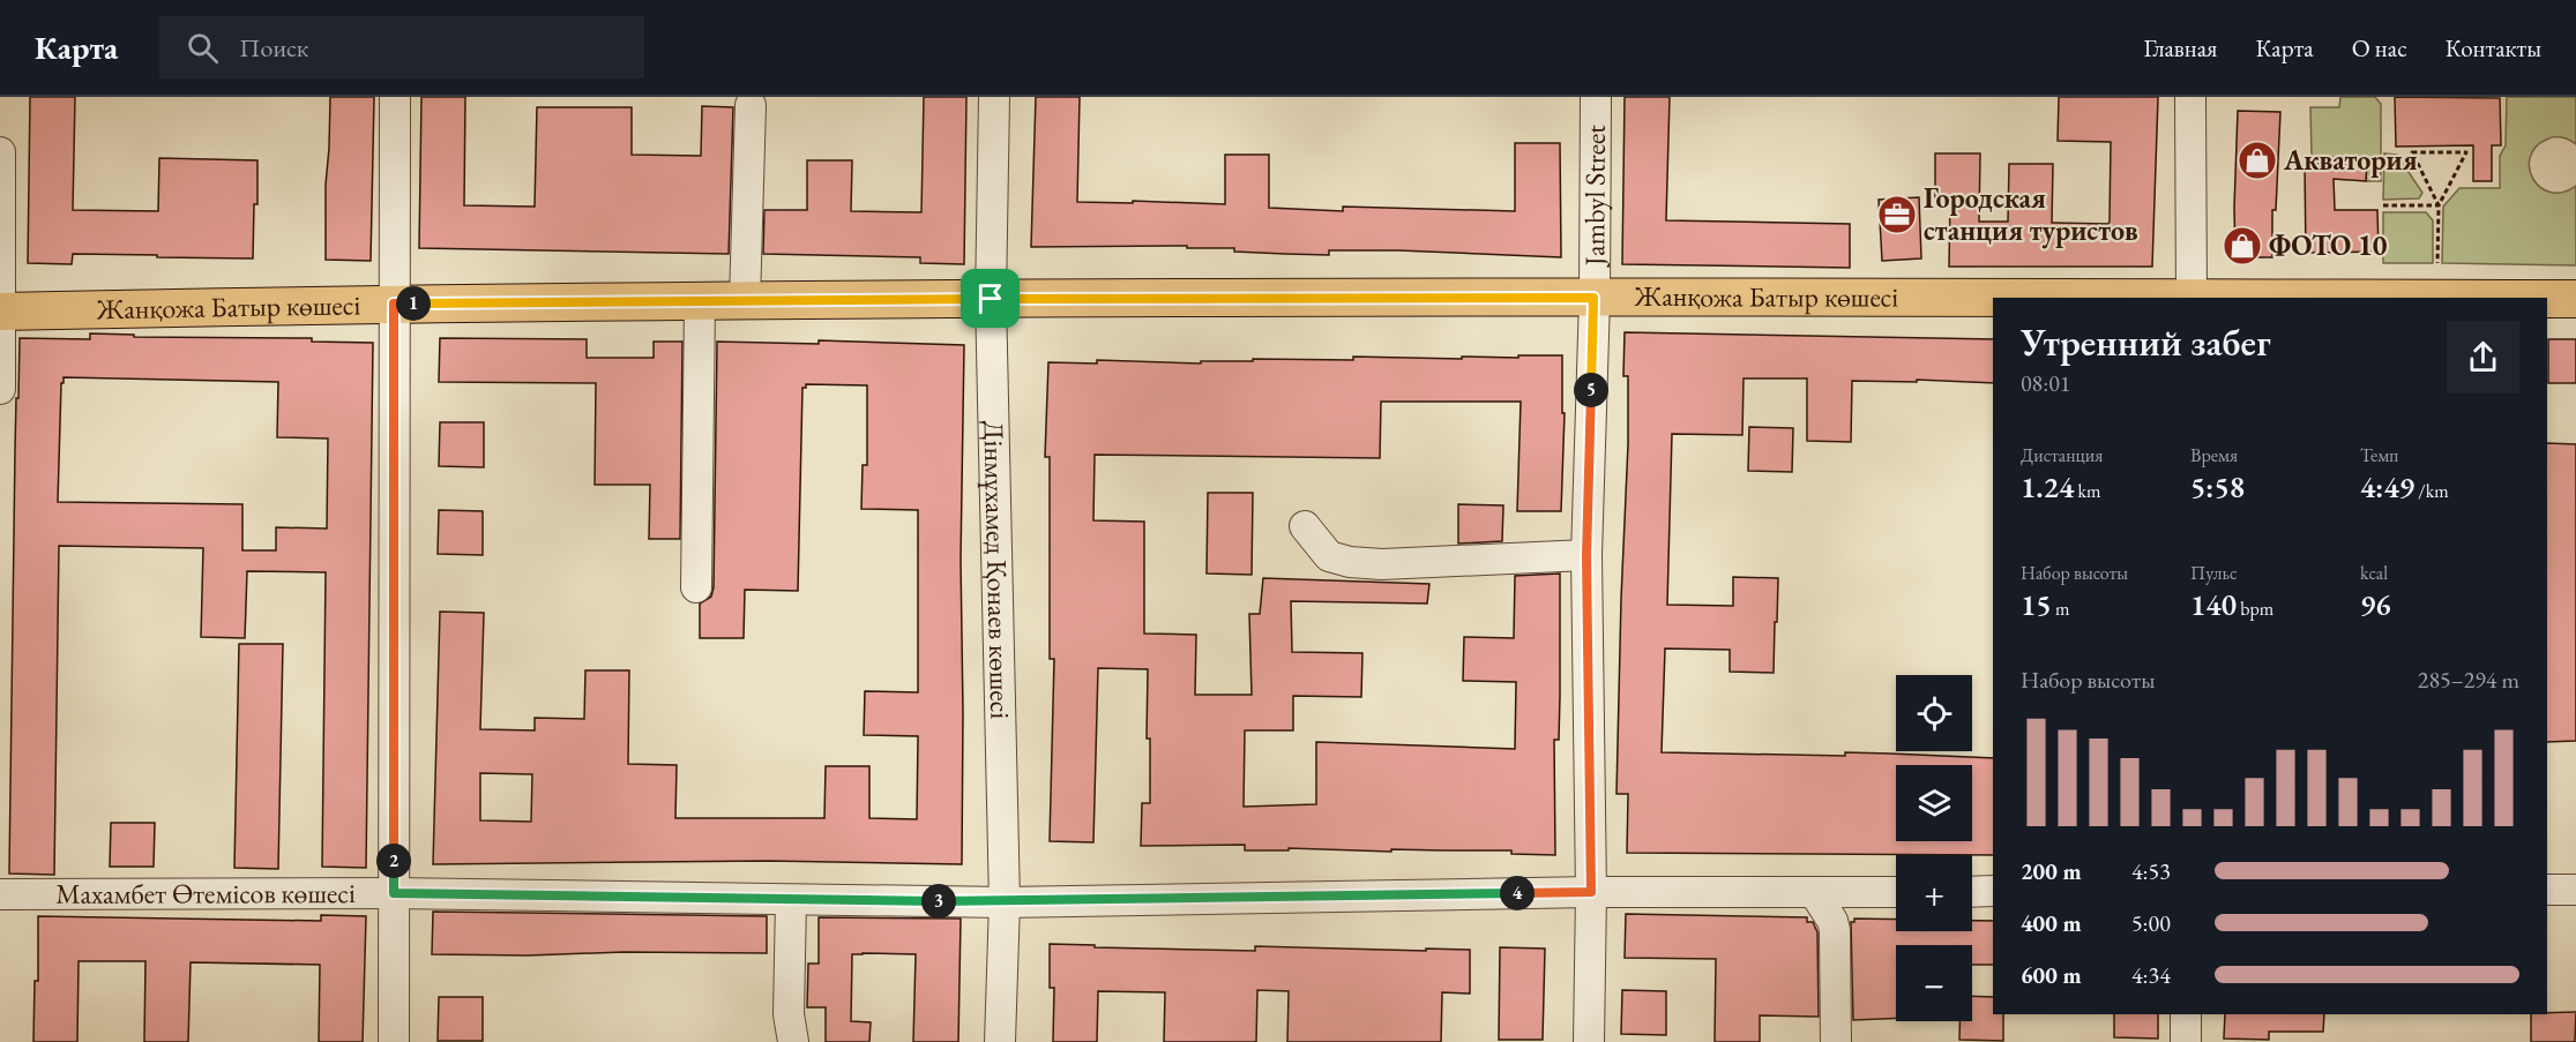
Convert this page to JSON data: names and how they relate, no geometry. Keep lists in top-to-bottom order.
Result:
{
  "streets": {
    "main road": ["Жанқожа Батыр көшесі"],
    "street": ["Jambyl Street", "Дінмұхамед Қонаев көшесі", "Махамбет Өтемісов көшесі"]
  },
  "crossings": [
    ["Jambyl Street", "Жанқожа Батыр көшесі"],
    ["Jambyl Street", "Махамбет Өтемісов көшесі"],
    ["Жанқожа Батыр көшесі", "Дінмұхамед Қонаев көшесі"],
    ["Дінмұхамед Қонаев көшесі", "Махамбет Өтемісов көшесі"]
  ],
  "places": {
    "shop": ["Акватория", "ФОТО 10"],
    "office": ["Городская станция туристов"]
  },
  "page": {
    "header": "Карта",
    "search": "Поиск",
    "nav": [
      "Главная",
      "Карта",
      "О нас",
      "Контакты"
    ],
    "pins": [
      "1",
      "5",
      "2",
      "4",
      "3"
    ],
    "heading": ["Утренний забег", "08:01"],
    "stats": [
      ["Дистанция", "1.24 km"],
      ["Время", "5:58"],
      ["Темп", "4:49 /km"],
      ["Набор высоты", "15 m"],
      ["Пульс", "140 bpm"],
      ["kcal", "96"]
    ],
    "chart": ["Набор высоты", "285–294 m"],
    "map_buttons": ["+", "−"],
    "list": [
      {
        "name": "200 m",
        "note": "4:53"
      },
      {
        "name": "400 m",
        "note": "5:00"
      },
      {
        "name": "600 m",
        "note": "4:34"
      }
    ]
  }
}
